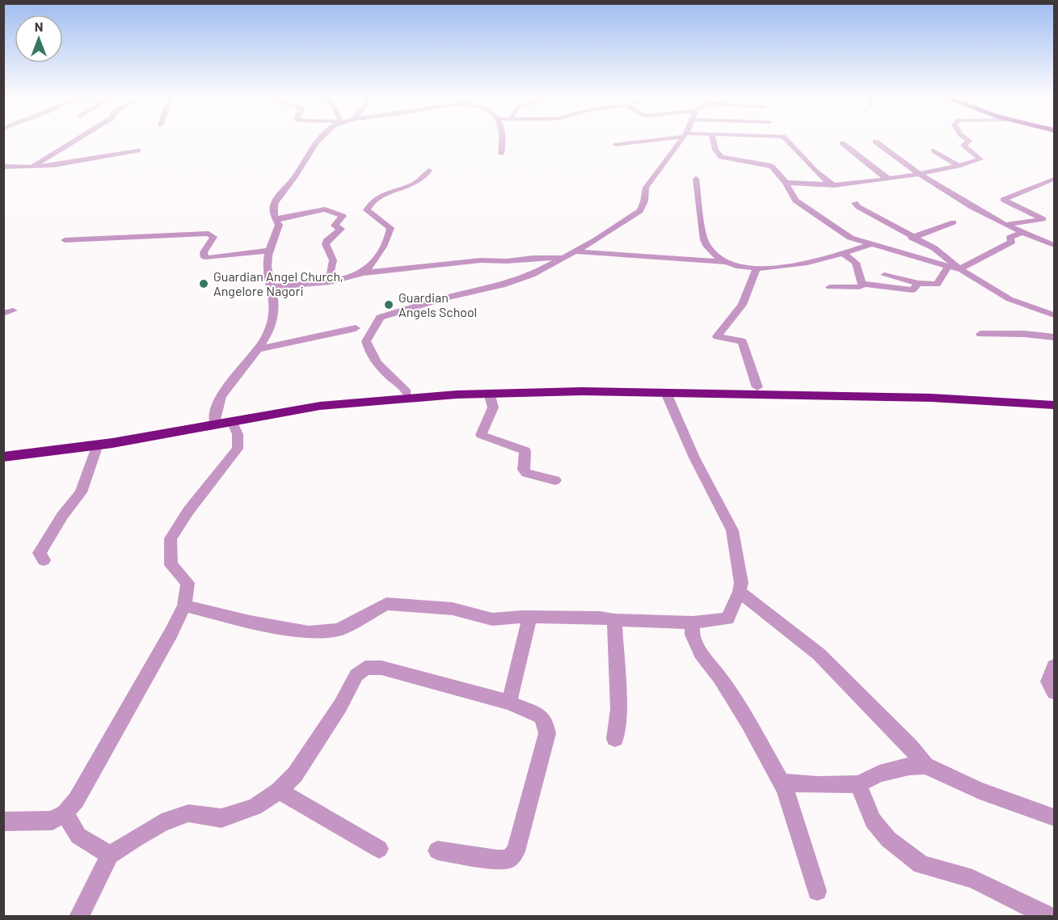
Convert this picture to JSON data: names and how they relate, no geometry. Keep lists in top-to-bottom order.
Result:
{
  "places": ["Guardian Angel Church, Angelore Nagori", "Guardian Angels School"],
  "north": "top"
}
